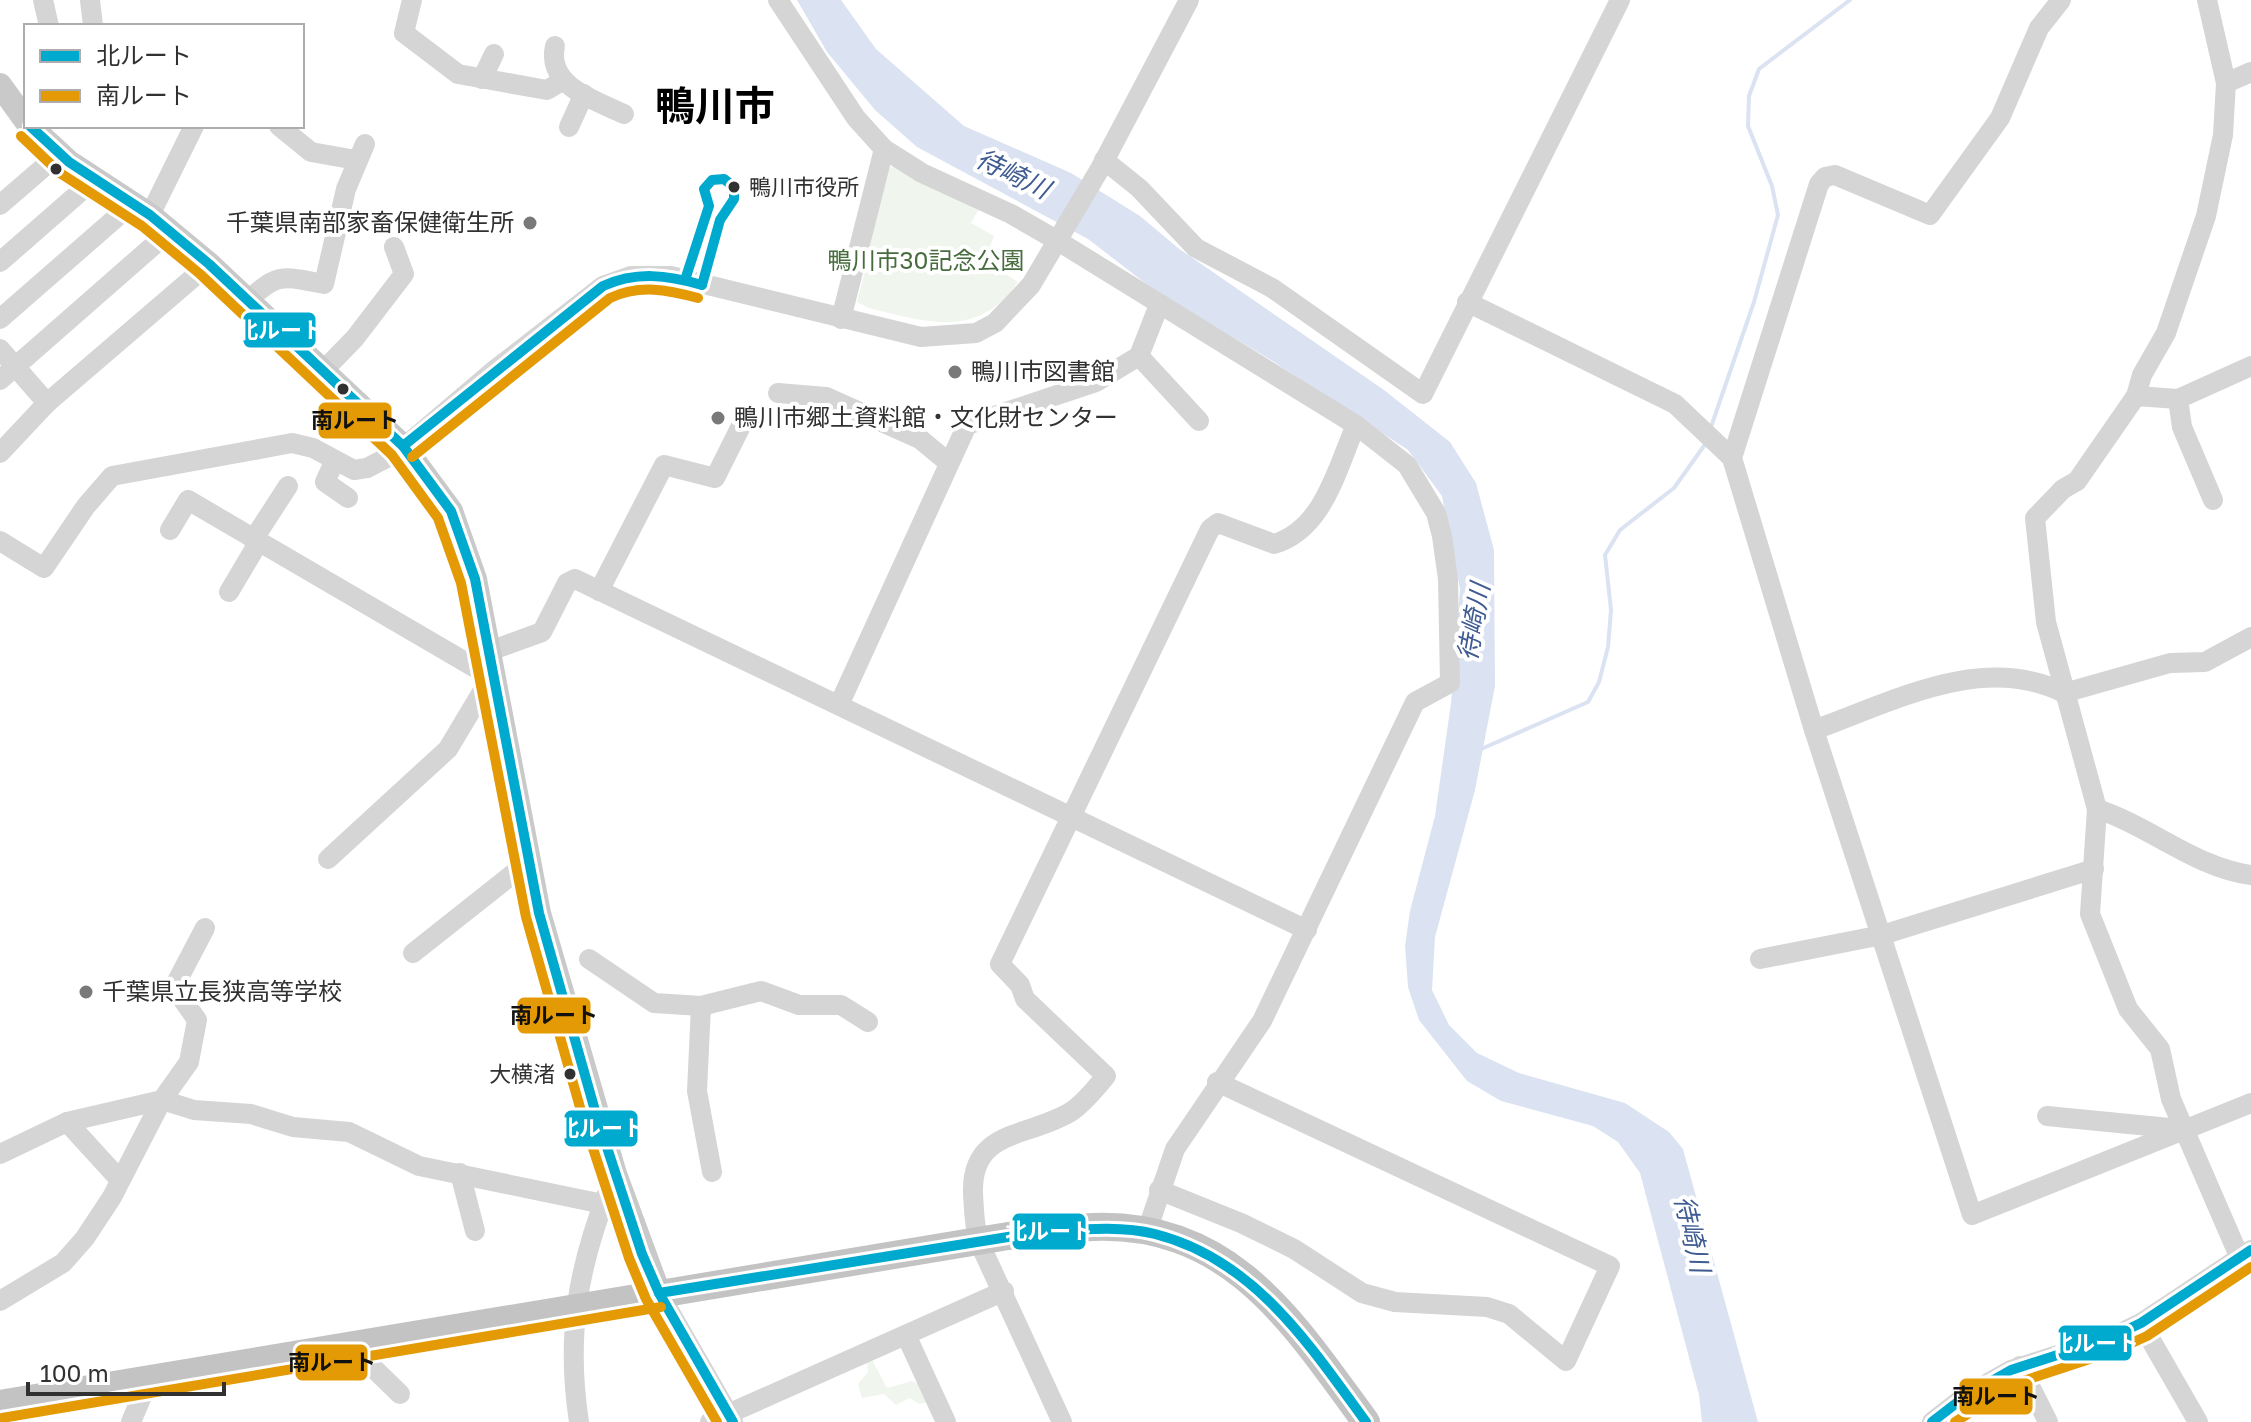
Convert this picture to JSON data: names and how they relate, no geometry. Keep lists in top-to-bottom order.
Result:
{
  "districts": ["鴨川市"],
  "water": ["待崎川"],
  "parks": ["鴨川市30記念公園"],
  "places": [
    "鴨川市役所",
    "千葉県南部家畜保健衛生所",
    "鴨川市図書館",
    "鴨川市郷土資料館・文化財センター",
    "千葉県立長狭高等学校",
    "大横渚"
  ],
  "lines": ["transit line 北ルート", "transit line 南ルート"],
  "legend": ["北ルート", "南ルート"],
  "scale_bar": "100 m"
}
